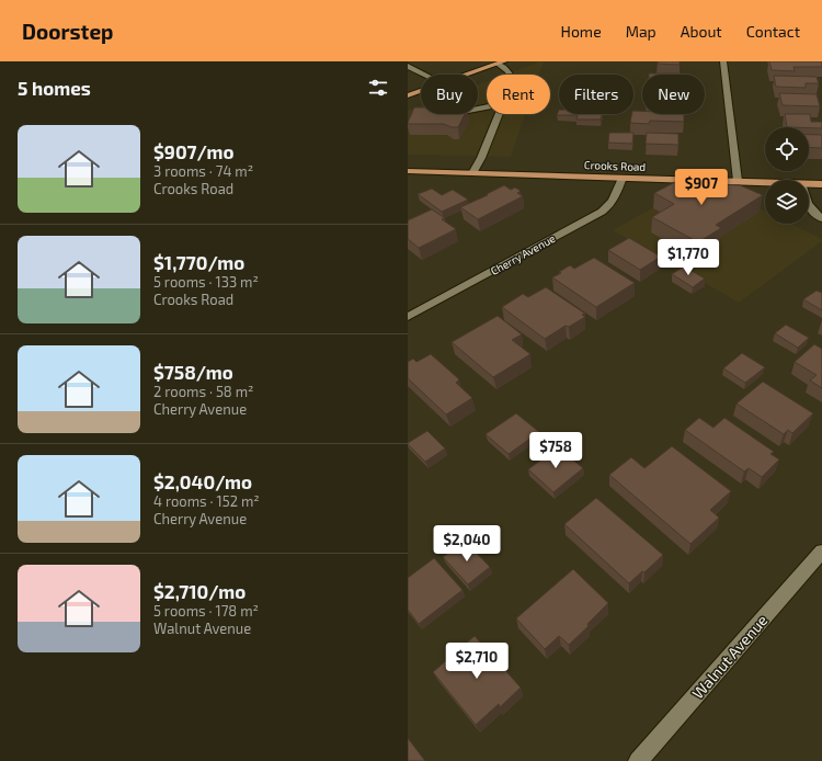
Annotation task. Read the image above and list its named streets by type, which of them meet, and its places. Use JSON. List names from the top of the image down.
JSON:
{
  "streets": {
    "main road": ["Crooks Road"],
    "street": ["Cherry Avenue", "Walnut Avenue"]
  },
  "crossings": [
    ["Crooks Road", "Cherry Avenue"]
  ],
  "page": {
    "header": "Doorstep",
    "nav": [
      "Home",
      "Map",
      "About",
      "Contact"
    ],
    "heading": "5 homes",
    "chip": [
      "Buy",
      "Rent",
      "Filters",
      "New"
    ],
    "list": [
      {
        "name": "$907/mo",
        "note": "3 rooms · 74 m² · Crooks Road"
      },
      {
        "name": "$1,770/mo",
        "note": "5 rooms · 133 m² · Crooks Road"
      },
      {
        "name": "$758/mo",
        "note": "2 rooms · 58 m² · Cherry Avenue"
      },
      {
        "name": "$2,040/mo",
        "note": "4 rooms · 152 m² · Cherry Avenue"
      },
      {
        "name": "$2,710/mo",
        "note": "5 rooms · 178 m² · Walnut Avenue"
      }
    ],
    "price": [
      "$907",
      "$1,770",
      "$758",
      "$2,040",
      "$2,710"
    ]
  }
}
